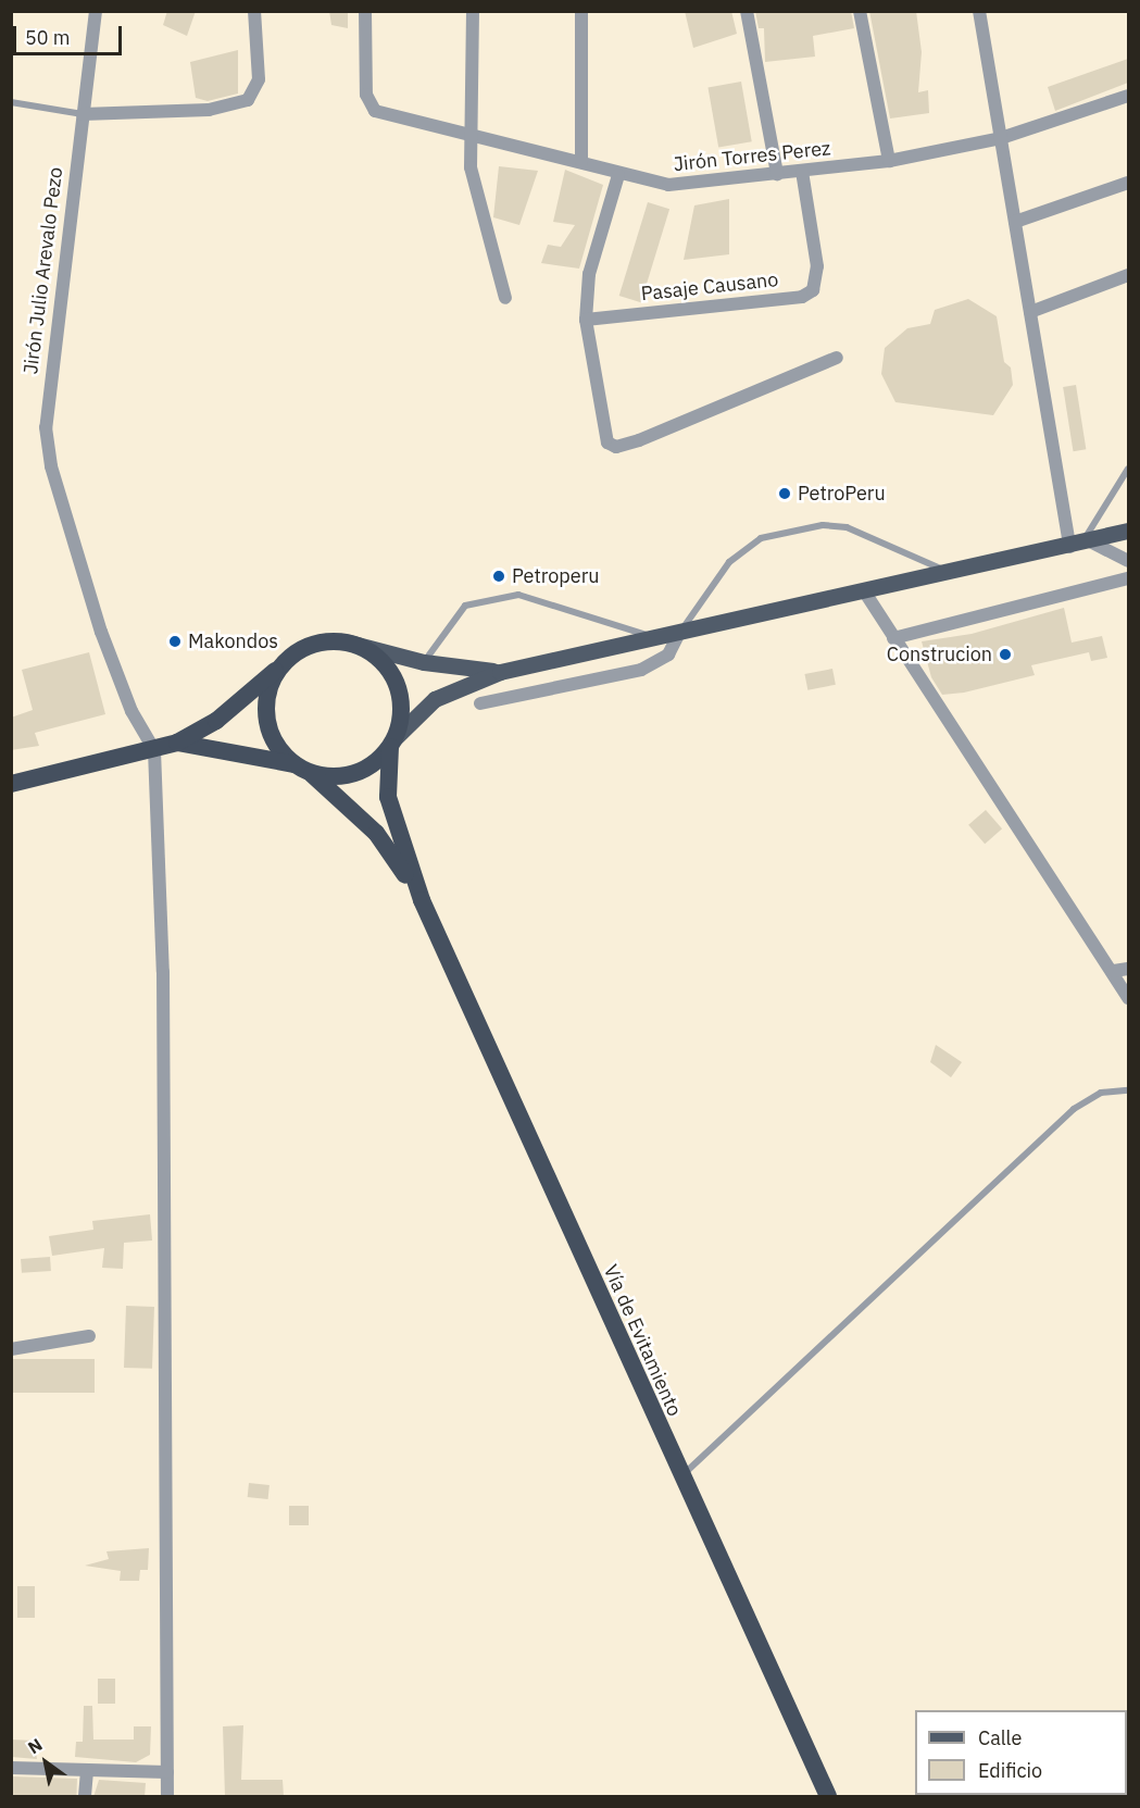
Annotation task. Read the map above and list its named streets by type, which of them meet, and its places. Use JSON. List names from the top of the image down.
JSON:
{
  "streets": {
    "highway": ["Vía de Evitamiento"],
    "street": ["Jirón Torres Perez", "Jirón Julio Arevalo Pezo", "Pasaje Causano"]
  },
  "crossings": [
    ["Jirón Torres Perez", "Pasaje Causano"]
  ],
  "places": [
    "PetroPeru",
    "Petroperu",
    "Makondos",
    "Construcion"
  ],
  "legend": ["Calle", "Edificio"],
  "scale_bar": "50 m",
  "north": "top left"
}
